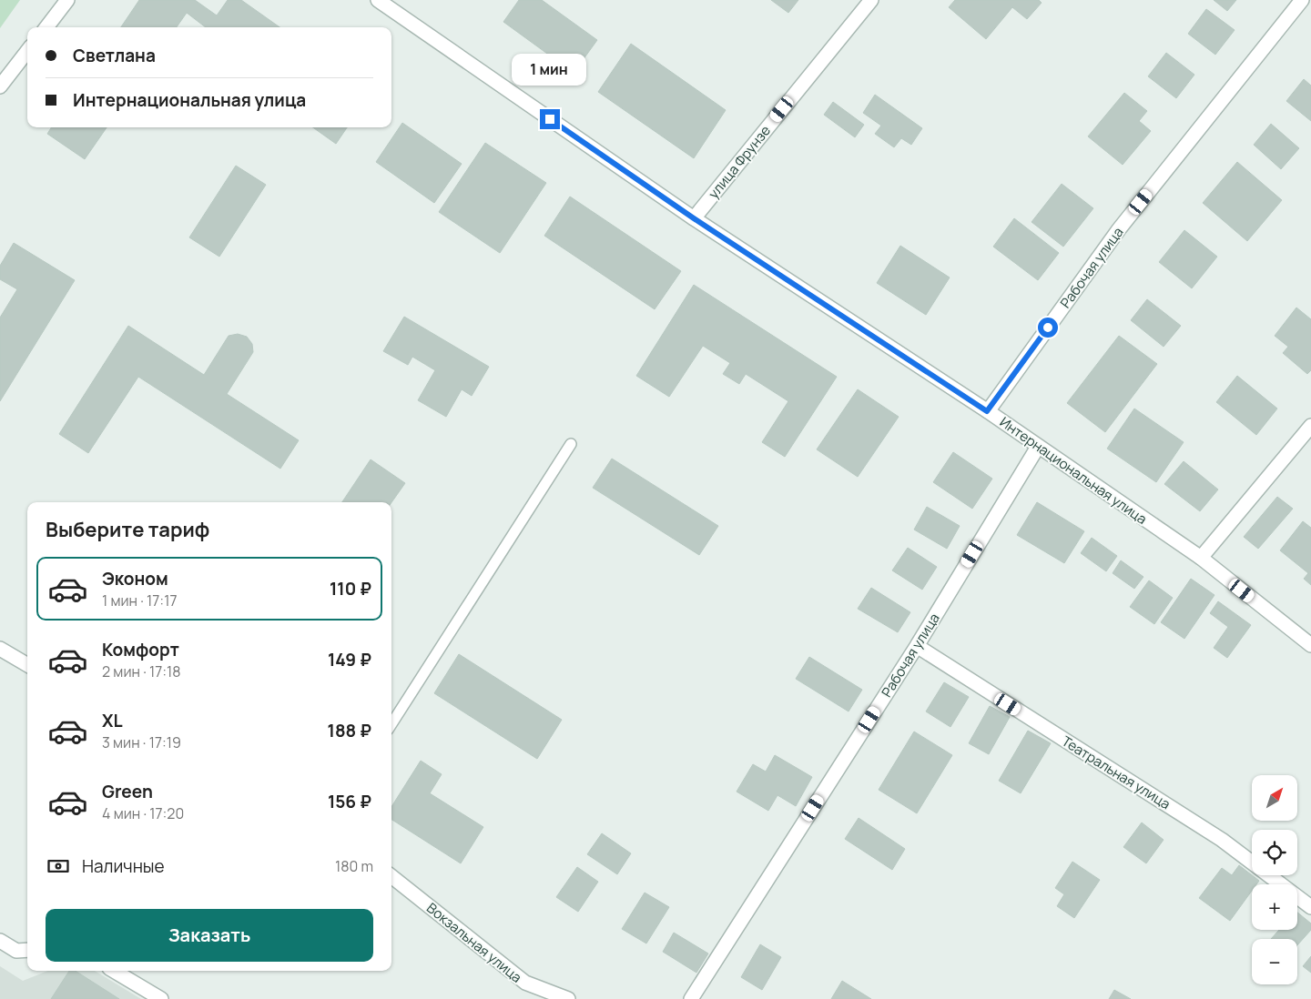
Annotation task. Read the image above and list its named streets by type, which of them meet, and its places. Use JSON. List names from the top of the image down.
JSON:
{
  "streets": {
    "street": [
      "улица Фрунзе",
      "Рабочая улица",
      "Интернациональная улица",
      "Театральная улица",
      "Вокзальная улица"
    ]
  },
  "crossings": [
    ["улица Фрунзе", "Интернациональная улица"],
    ["Рабочая улица", "Интернациональная улица"],
    ["Рабочая улица", "Театральная улица"]
  ],
  "north": "top right",
  "page": {
    "banner": ["Светлана", "Интернациональная улица"],
    "bubble": "1 мин",
    "heading": "Выберите тариф",
    "list": [
      {
        "name": "Эконом",
        "note": "1 мин · 17:17",
        "value": "110 ₽"
      },
      {
        "name": "Комфорт",
        "note": "2 мин · 17:18",
        "value": "149 ₽"
      },
      {
        "name": "XL",
        "note": "3 мин · 17:19",
        "value": "188 ₽"
      },
      {
        "name": "Green",
        "note": "4 мин · 17:20",
        "value": "156 ₽"
      }
    ],
    "map_buttons": ["+", "−"],
    "pay": ["Наличные", "180 m"],
    "buttons": "Заказать"
  }
}
